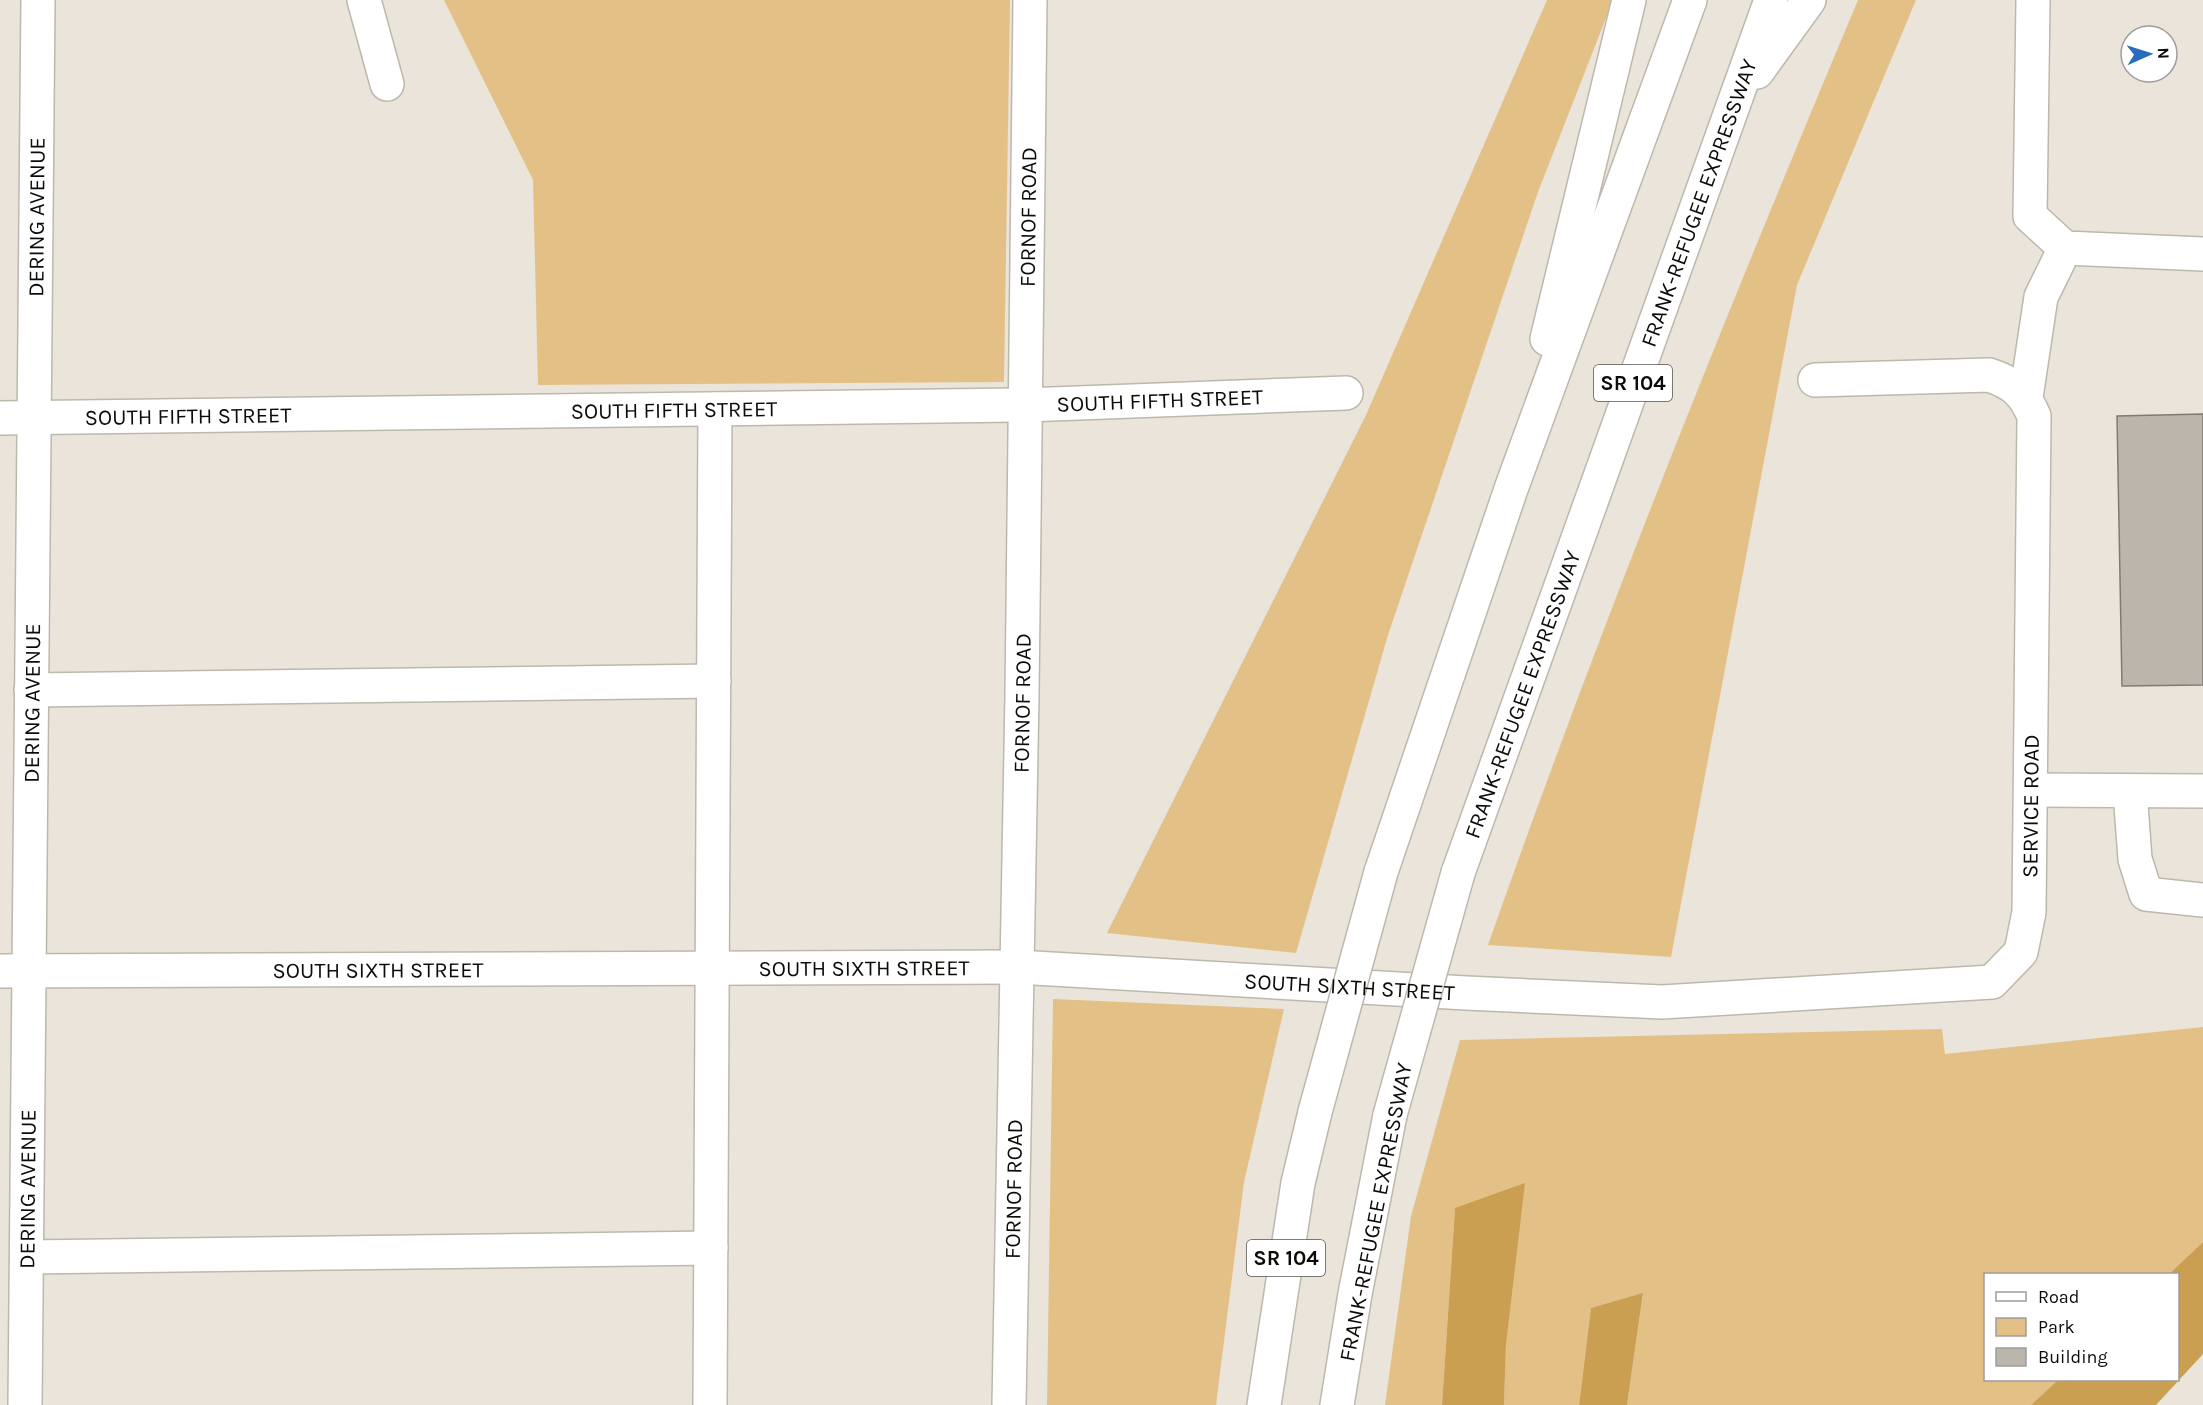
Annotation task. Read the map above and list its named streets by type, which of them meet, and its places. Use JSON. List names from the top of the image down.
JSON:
{
  "streets": {
    "main road": [
      "FRANK-REFUGEE EXPRESSWAY",
      "DERING AVENUE",
      "FORNOF ROAD",
      "SR 104",
      "SOUTH FIFTH STREET",
      "SERVICE ROAD",
      "SOUTH SIXTH STREET"
    ]
  },
  "crossings": [
    ["DERING AVENUE", "SOUTH FIFTH STREET"],
    ["DERING AVENUE", "SOUTH SIXTH STREET"],
    ["FORNOF ROAD", "SOUTH FIFTH STREET"],
    ["FORNOF ROAD", "SOUTH SIXTH STREET"],
    ["SERVICE ROAD", "SOUTH SIXTH STREET"]
  ],
  "legend": ["Road", "Park", "Building"],
  "north": "right"
}
